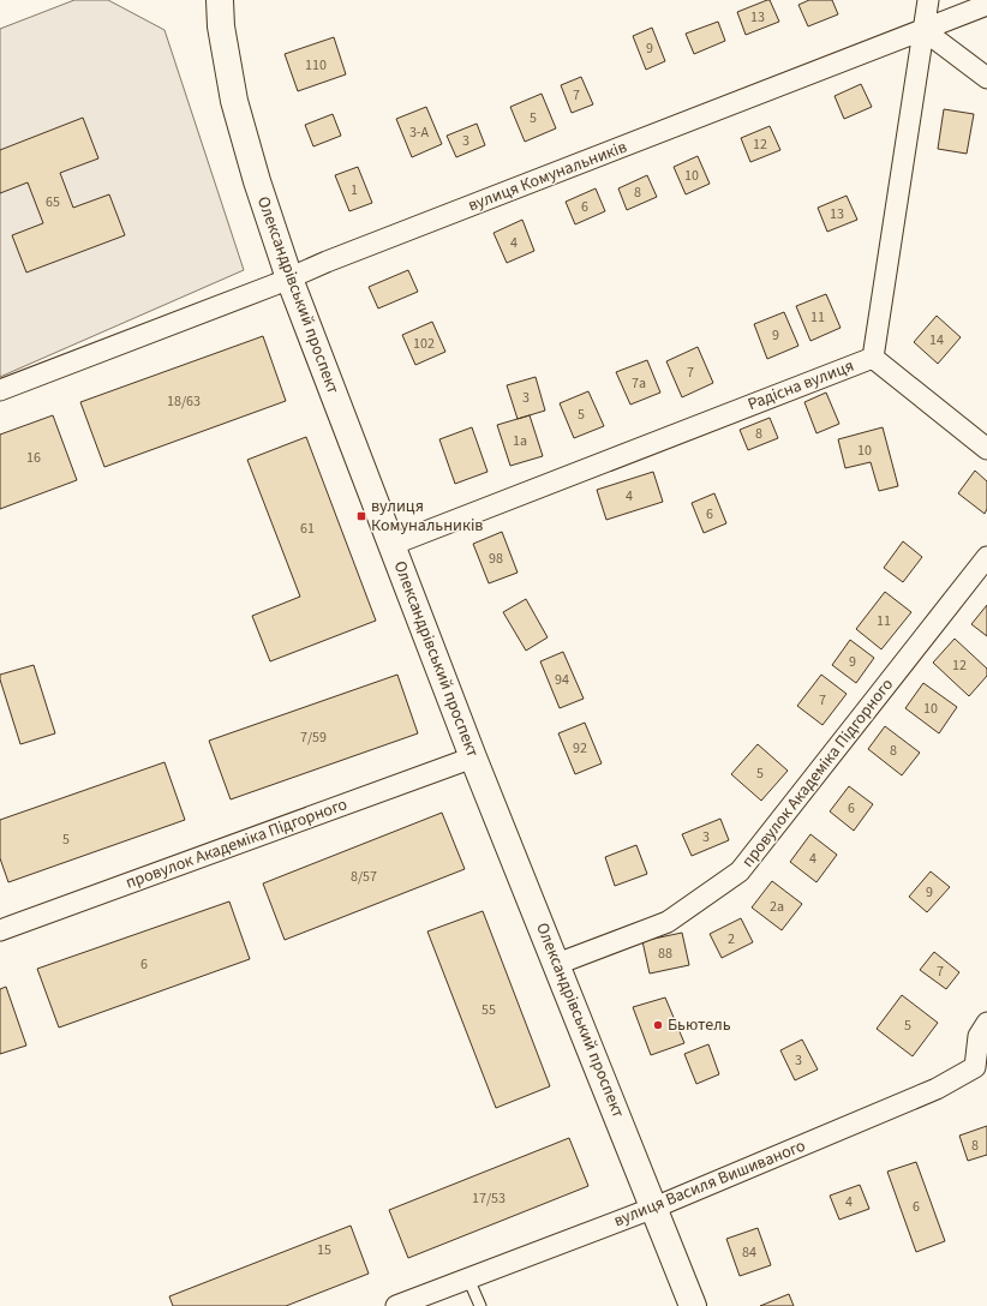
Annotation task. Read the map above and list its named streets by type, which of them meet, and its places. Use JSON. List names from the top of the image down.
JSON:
{
  "streets": {
    "main road": ["Олександрівський проспект"],
    "street": [
      "вулиця Комунальників",
      "Радісна вулиця",
      "провулок Академіка Підгорного",
      "вулиця Василя Вишиваного"
    ]
  },
  "crossings": [
    ["вулиця Комунальників", "Олександрівський проспект"],
    ["вулиця Комунальників", "Радісна вулиця"],
    ["Олександрівський проспект", "Радісна вулиця"],
    ["Олександрівський проспект", "провулок Академіка Підгорного"],
    ["Олександрівський проспект", "вулиця Василя Вишиваного"]
  ],
  "places": {
    "transit": ["вулиця Комунальників"],
    "other": ["Бьютель"]
  },
  "house_numbers": [
    "13",
    "9",
    "110",
    "7",
    "5",
    "3-А",
    "3",
    "12",
    "10",
    "1",
    "8",
    "65",
    "6",
    "13",
    "4",
    "11",
    "9",
    "14",
    "102",
    "7",
    "7а",
    "3",
    "18/63",
    "5",
    "8",
    "1а",
    "10",
    "16",
    "4",
    "6",
    "61",
    "98",
    "11",
    "9",
    "12",
    "94",
    "7",
    "10",
    "7/59",
    "92",
    "8",
    "5",
    "6",
    "3",
    "5",
    "4",
    "8/57",
    "9",
    "2а",
    "2",
    "88",
    "6",
    "7",
    "55",
    "5",
    "3",
    "8",
    "17/53",
    "4",
    "6",
    "15",
    "84"
  ]
}
